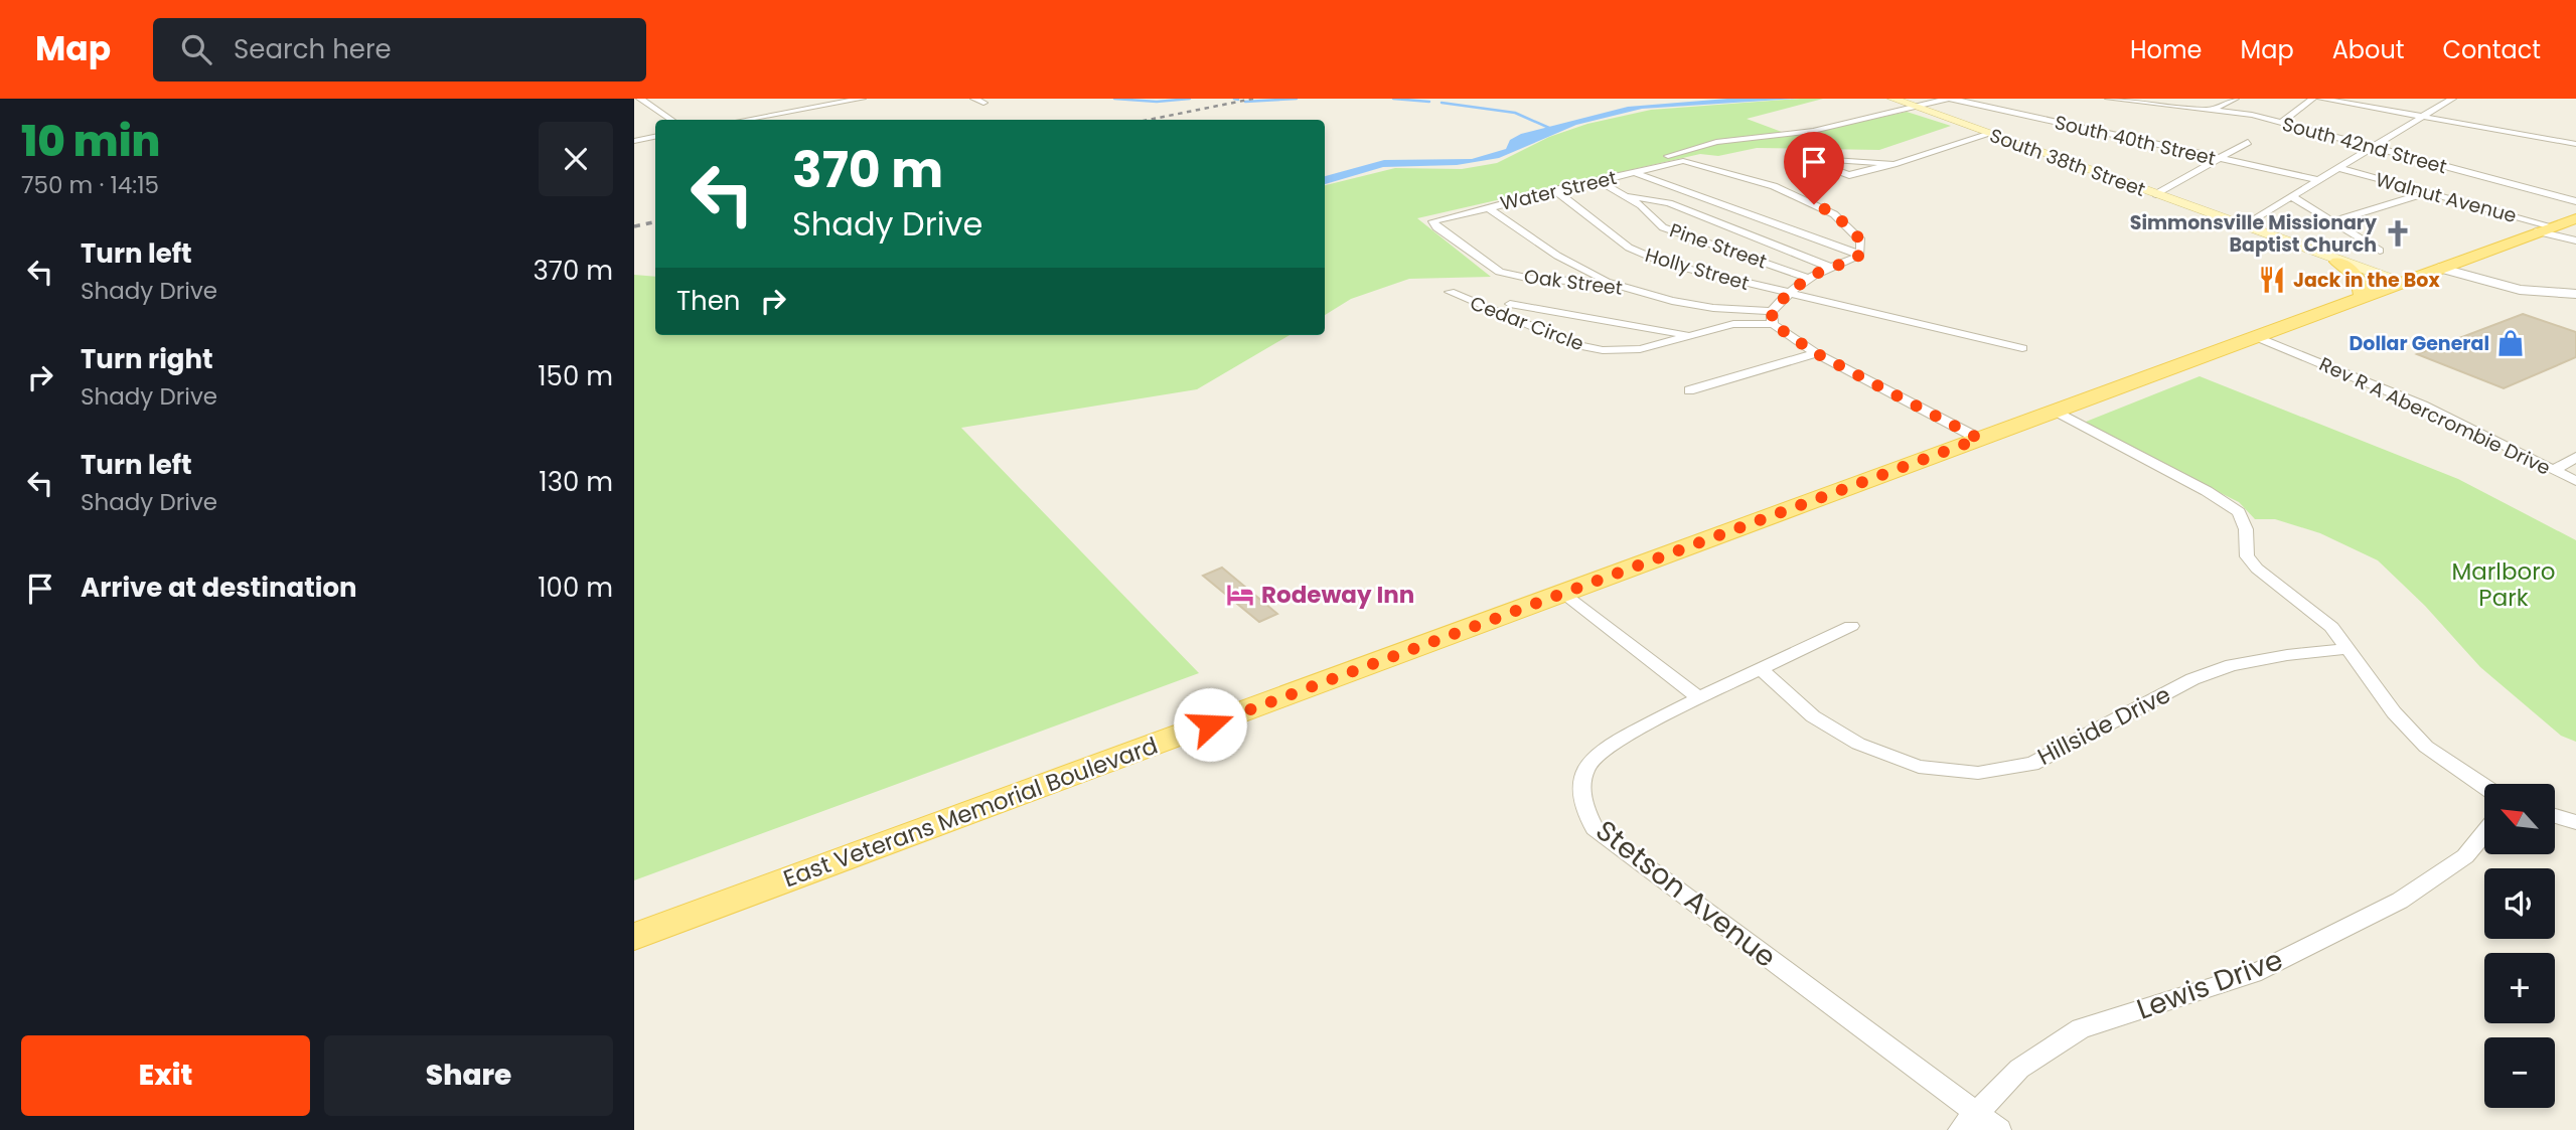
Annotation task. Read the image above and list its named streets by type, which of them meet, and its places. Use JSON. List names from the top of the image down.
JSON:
{
  "streets": {
    "main road": ["South 38th Street", "East Veterans Memorial Boulevard"],
    "street": [
      "South 40th Street",
      "South 42nd Street",
      "Water Street",
      "Walnut Avenue",
      "Pine Street",
      "Holly Street",
      "Oak Street",
      "Cedar Circle",
      "Rev R A Abercrombie Drive",
      "Hillside Drive",
      "Stetson Avenue",
      "Lewis Drive"
    ]
  },
  "crossings": [
    ["South 38th Street", "East Veterans Memorial Boulevard"],
    ["Water Street", "Pine Street"],
    ["Water Street", "Holly Street"],
    ["Water Street", "Oak Street"],
    ["Walnut Avenue", "East Veterans Memorial Boulevard"],
    ["Rev R A Abercrombie Drive", "East Veterans Memorial Boulevard"],
    ["Hillside Drive", "Stetson Avenue"],
    ["Stetson Avenue", "Lewis Drive"]
  ],
  "parks": ["Marlboro Park"],
  "places": {
    "church": ["Simmonsville Missionary Baptist Church"],
    "restaurant": ["Jack in the Box"],
    "shop": ["Dollar General"],
    "hotel": ["Rodeway Inn"]
  },
  "north": "top left",
  "page": {
    "header": "Map",
    "search": "Search here",
    "nav": [
      "Home",
      "Map",
      "About",
      "Contact"
    ],
    "heading": ["10 min", "750 m · 14:15"],
    "turn": ["370 m", "Shady Drive"],
    "list": [
      {
        "name": "Turn left",
        "note": "Shady Drive",
        "value": "370 m"
      },
      {
        "name": "Turn right",
        "note": "Shady Drive",
        "value": "150 m"
      },
      {
        "name": "Turn left",
        "note": "Shady Drive",
        "value": "130 m"
      },
      {
        "name": "Arrive at destination",
        "value": "100 m"
      }
    ],
    "then": "Then",
    "map_buttons": ["+", "−"],
    "buttons": ["Exit", "Share"]
  }
}
